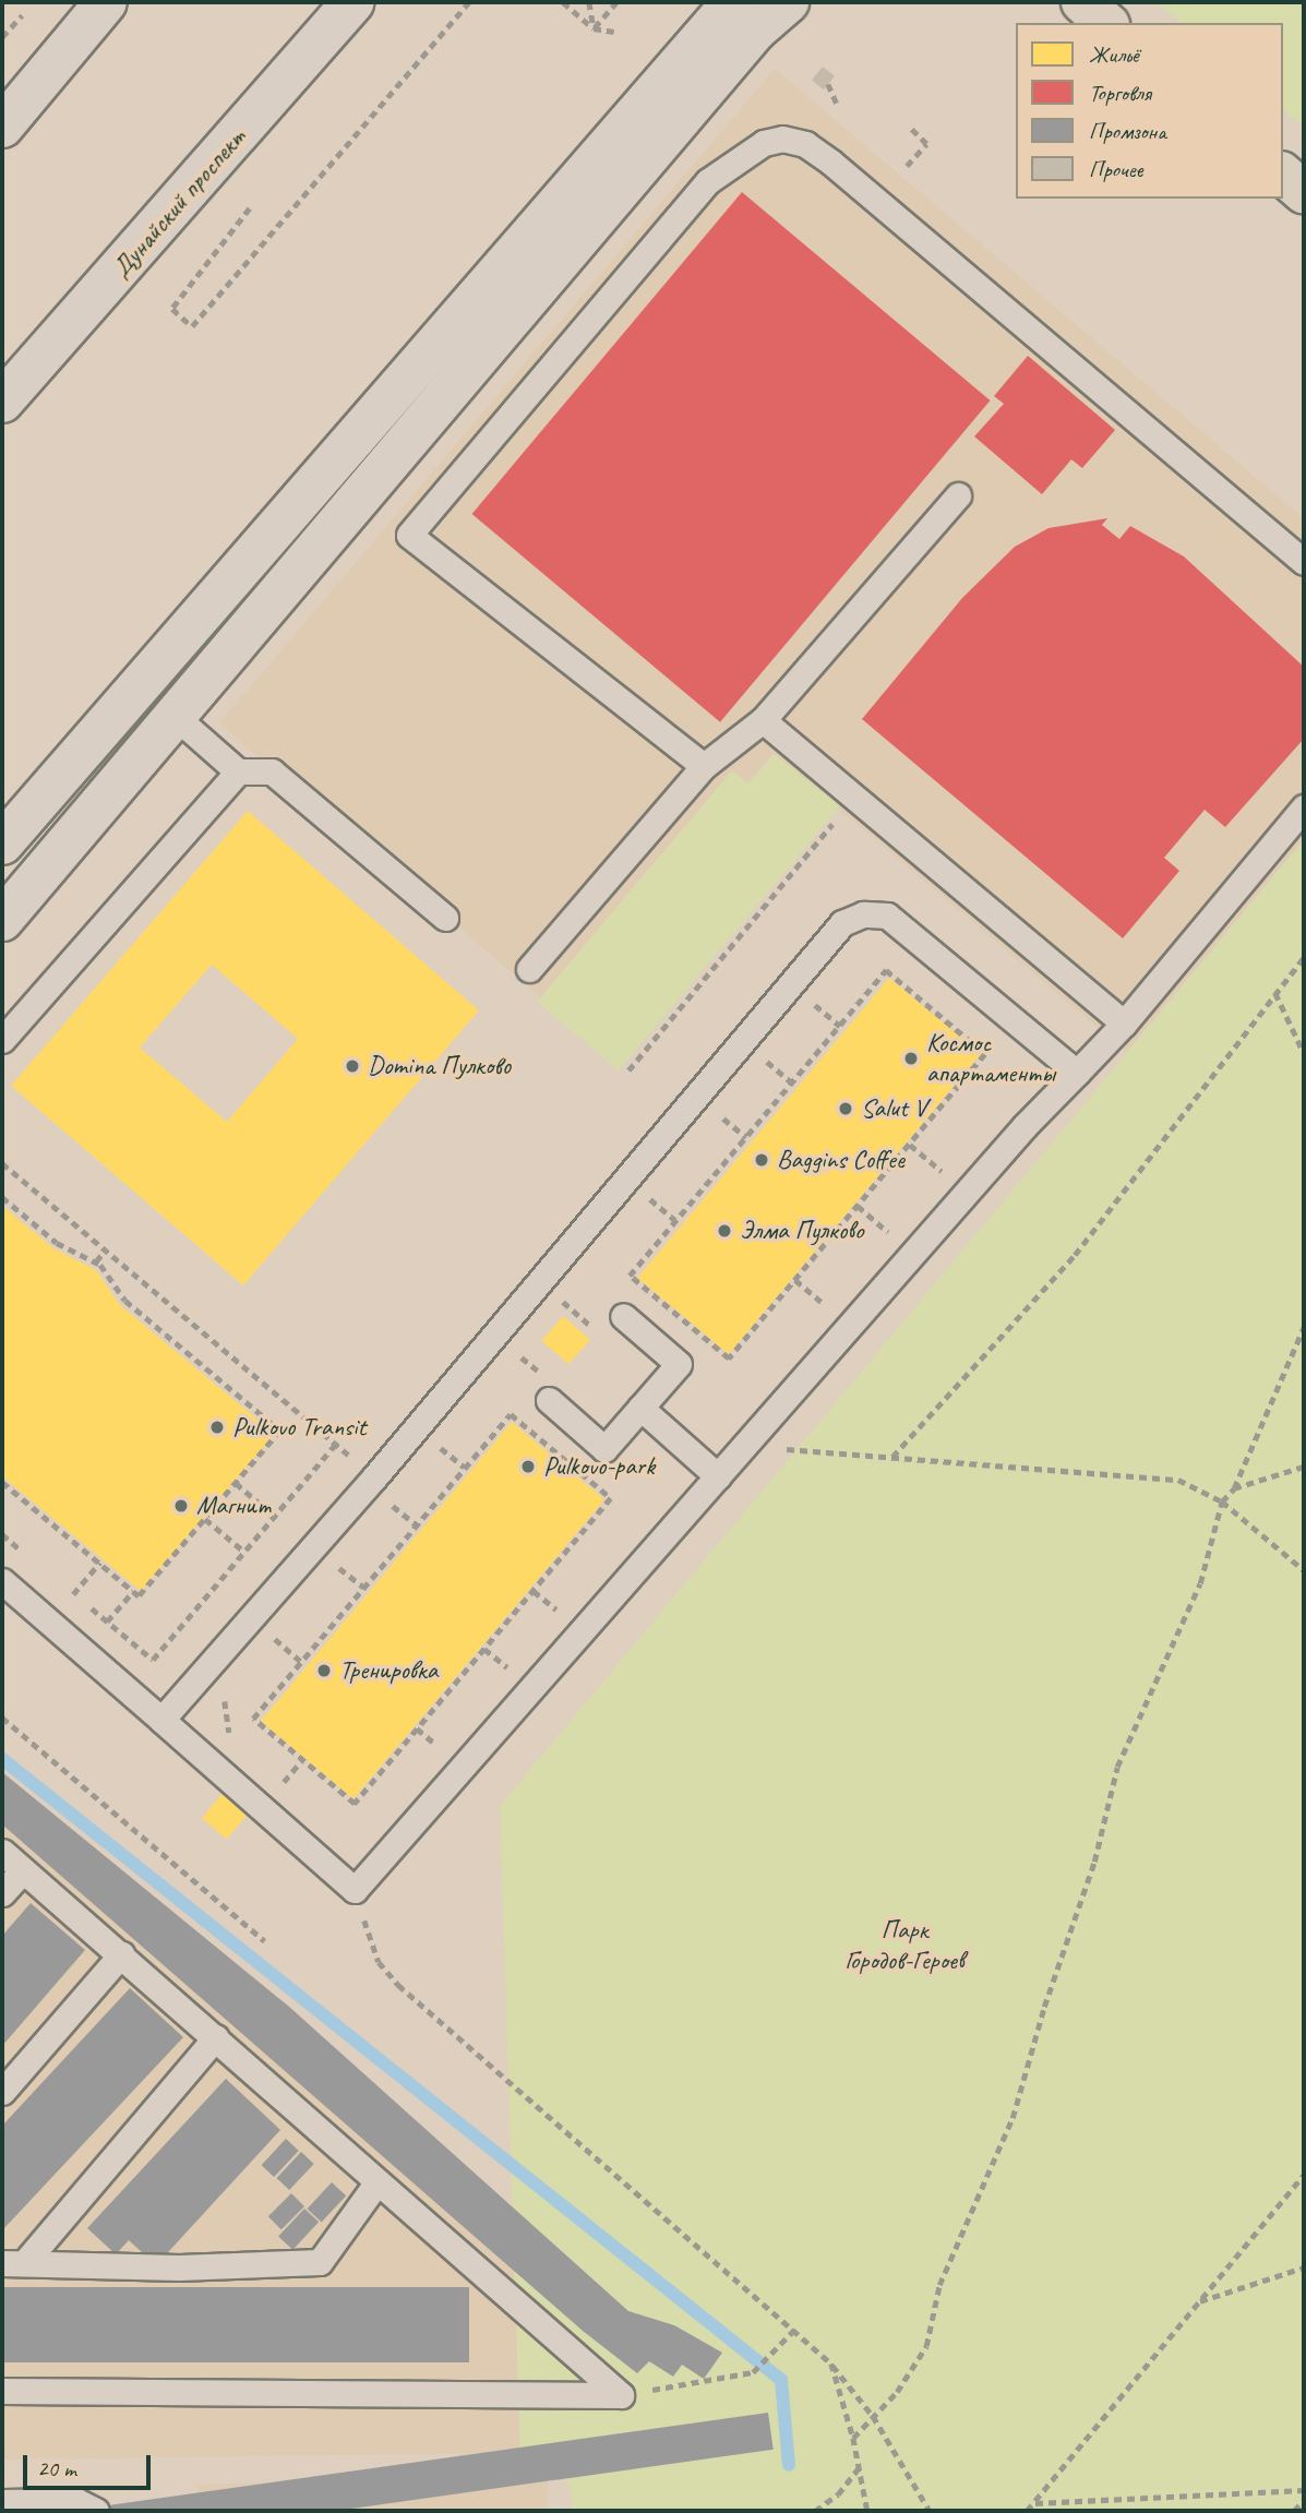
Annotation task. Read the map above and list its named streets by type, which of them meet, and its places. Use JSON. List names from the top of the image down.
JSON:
{
  "streets": {
    "main road": ["Дунайский проспект"]
  },
  "parks": ["Парк Городов-Героев"],
  "places": [
    "Космос апартаменты",
    "Domina Пулково",
    "Salut V",
    "Baggins Coffee",
    "Элма Пулково",
    "Pulkovo Transit",
    "Pulkovo-park",
    "Магнит",
    "Тренировка"
  ],
  "legend": [
    "Жильё",
    "Торговля",
    "Промзона",
    "Прочее"
  ],
  "scale_bar": "20 m"
}
